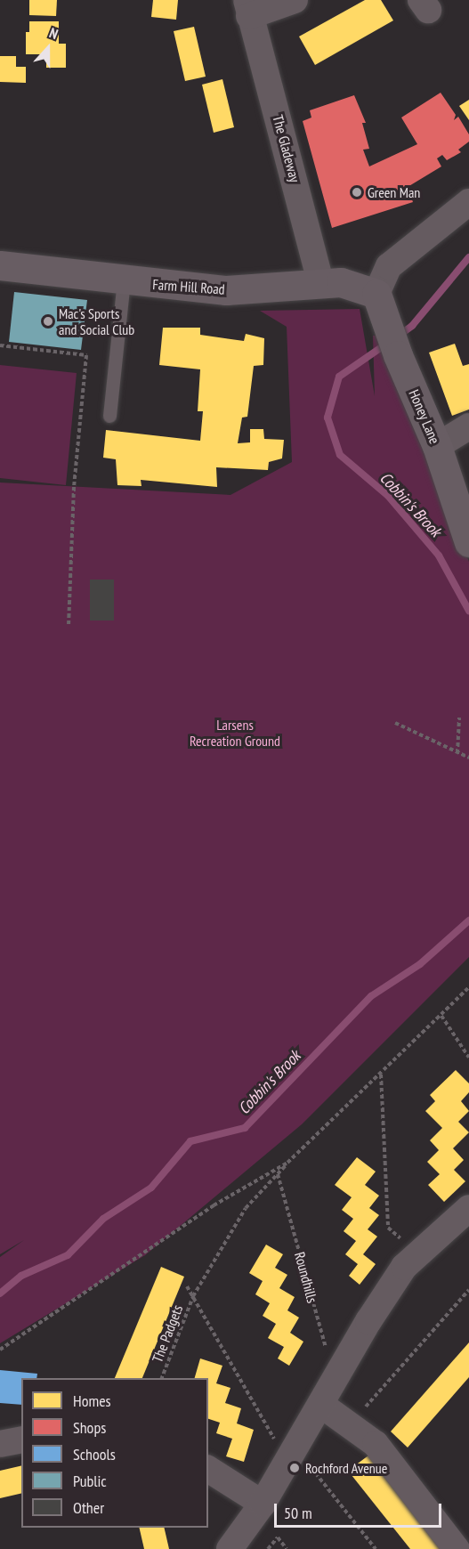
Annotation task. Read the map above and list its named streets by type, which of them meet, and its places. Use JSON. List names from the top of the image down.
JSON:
{
  "streets": {
    "street": ["The Gladeway", "Farm Hill Road", "Honey Lane"],
    "path": ["Roundhills", "The Padgets"]
  },
  "crossings": [
    ["The Gladeway", "Farm Hill Road"],
    ["Farm Hill Road", "Honey Lane"],
    ["Roundhills", "The Padgets"]
  ],
  "water": ["Cobbin's Brook"],
  "parks": ["Larsens Recreation Ground"],
  "places": ["Green Man", "Mac's Sports and Social Club", "Rochford Avenue"],
  "legend": [
    "Homes",
    "Shops",
    "Schools",
    "Public",
    "Other"
  ],
  "scale_bar": "50 m",
  "north": "top"
}
